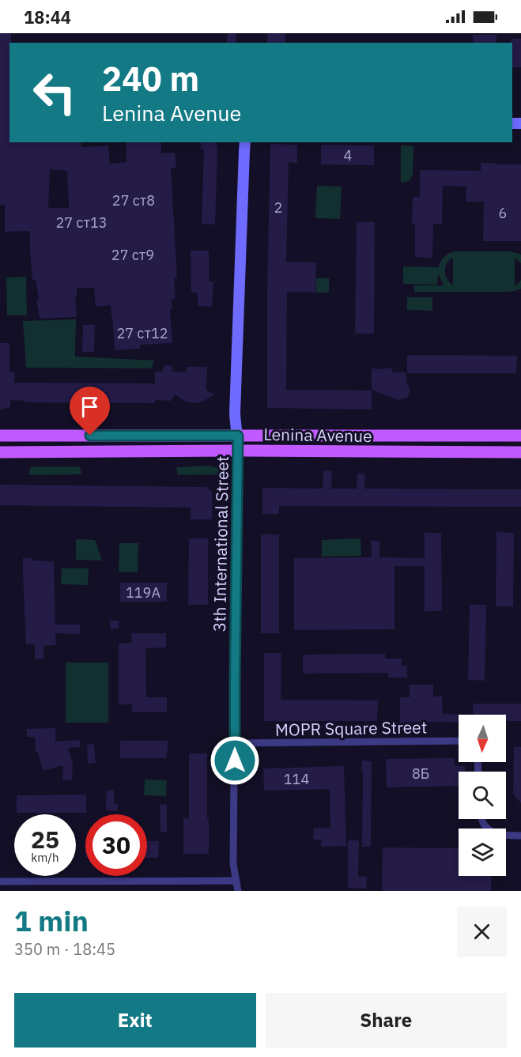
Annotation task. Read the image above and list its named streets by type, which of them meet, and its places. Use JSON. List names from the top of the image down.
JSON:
{
  "streets": {
    "main road": ["Lenina Avenue"],
    "street": ["3th International Street", "MOPR Square Street"]
  },
  "crossings": [
    ["Lenina Avenue", "3th International Street"],
    ["3th International Street", "MOPR Square Street"]
  ],
  "house_numbers": [
    "4",
    "27 ст8",
    "2",
    "6",
    "27 ст13",
    "27 ст9",
    "27 ст12",
    "119А",
    "8Б",
    "114"
  ],
  "north": "bottom",
  "page": {
    "status": "18:44",
    "turn": ["240 m", "Lenina Avenue"],
    "speed": "25 km/h",
    "limit": "30",
    "heading": ["1 min", "350 m · 18:45"],
    "buttons": ["Exit", "Share"]
  }
}
